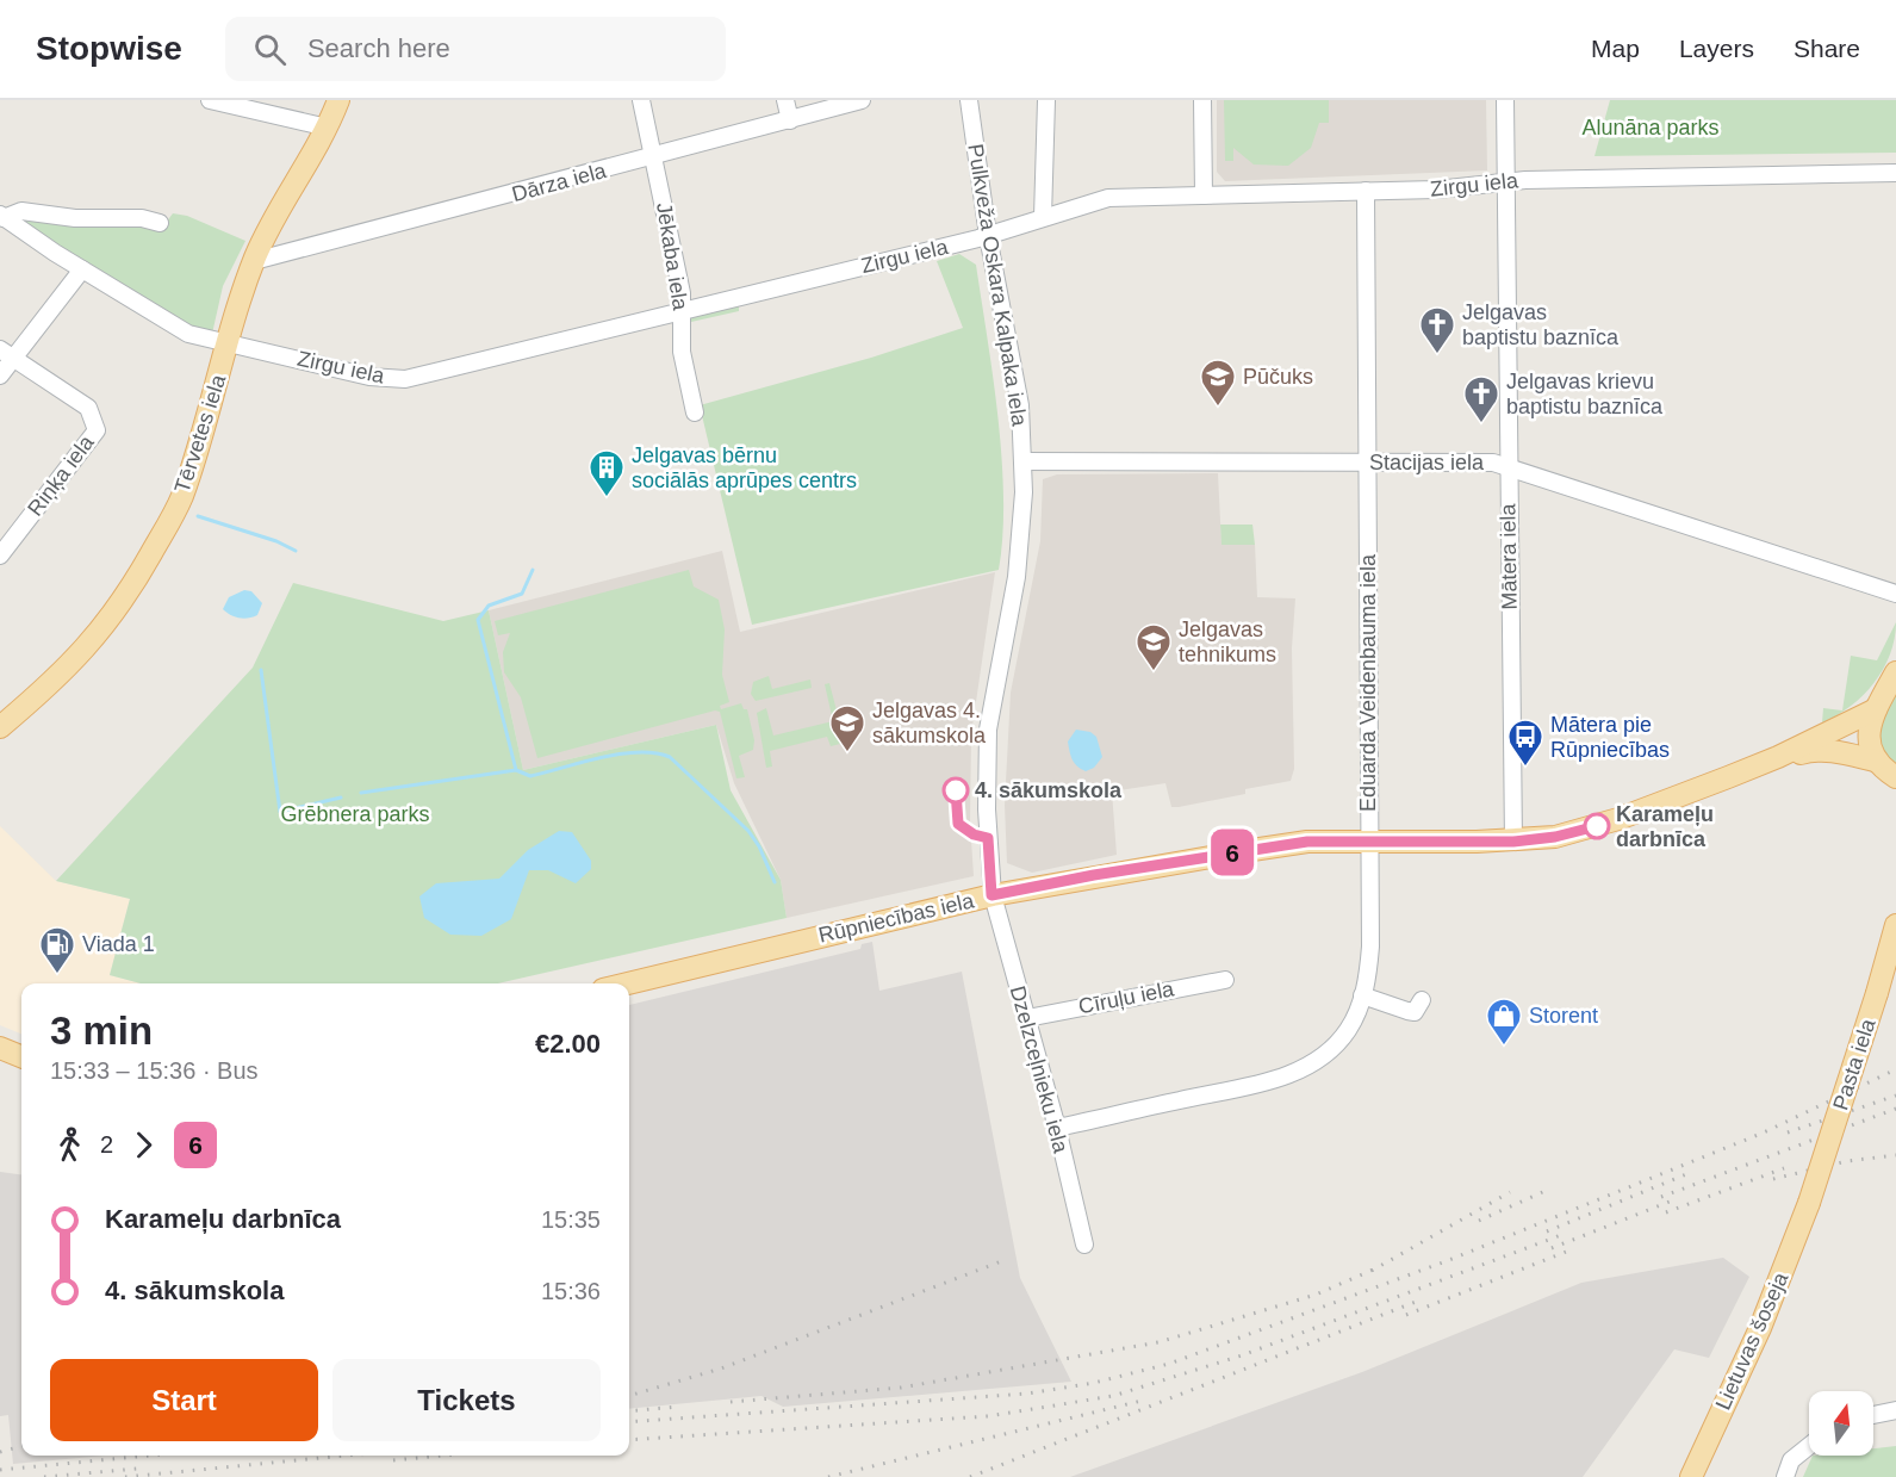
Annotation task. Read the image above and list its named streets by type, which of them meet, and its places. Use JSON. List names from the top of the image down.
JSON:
{
  "streets": {
    "main road": [
      "Tērvetes iela",
      "Rūpniecības iela",
      "Pasta iela",
      "Lietuvas šoseja"
    ],
    "street": [
      "Dārza iela",
      "Zirgu iela",
      "Jēkaba iela",
      "Pulkveža Oskara Kalpaka iela",
      "Stacijas iela",
      "Riņķa iela",
      "Mātera iela",
      "Eduarda Veidenbauma iela",
      "Cīruļu iela",
      "Dzelzceļnieku iela"
    ]
  },
  "crossings": [
    ["Dārza iela", "Jēkaba iela"],
    ["Dārza iela", "Tērvetes iela"],
    ["Zirgu iela", "Jēkaba iela"],
    ["Zirgu iela", "Pulkveža Oskara Kalpaka iela"],
    ["Zirgu iela", "Tērvetes iela"],
    ["Zirgu iela", "Mātera iela"],
    ["Zirgu iela", "Eduarda Veidenbauma iela"],
    ["Pulkveža Oskara Kalpaka iela", "Stacijas iela"],
    ["Pulkveža Oskara Kalpaka iela", "Rūpniecības iela"],
    ["Pulkveža Oskara Kalpaka iela", "Dzelzceļnieku iela"],
    ["Stacijas iela", "Mātera iela"],
    ["Stacijas iela", "Eduarda Veidenbauma iela"],
    ["Mātera iela", "Rūpniecības iela"],
    ["Eduarda Veidenbauma iela", "Rūpniecības iela"],
    ["Eduarda Veidenbauma iela", "Dzelzceļnieku iela"],
    ["Rūpniecības iela", "Dzelzceļnieku iela"],
    ["Cīruļu iela", "Dzelzceļnieku iela"],
    ["Pasta iela", "Lietuvas šoseja"]
  ],
  "parks": ["Alunāna parks", "Grēbnera parks"],
  "places": {
    "church": ["Jelgavas baptistu baznīca", "Jelgavas krievu baptistu baznīca"],
    "school or university": ["Pūčuks", "Jelgavas tehnikums", "Jelgavas 4. sākumskola"],
    "building": ["Jelgavas bērnu sociālās aprūpes centrs"],
    "bus stop": ["Mātera pie Rūpniecības"],
    "other": ["4. sākumskola", "Karameļu darbnīca"],
    "fuel station": ["Viada 1"],
    "shop": ["Storent"]
  },
  "lines": ["bus line 6"],
  "north": "top",
  "page": {
    "header": "Stopwise",
    "search": "Search here",
    "nav": ["Map", "Layers", "Share"],
    "on_map": "6",
    "heading": ["3 min", "15:33 – 15:36 · Bus", "€2.00"],
    "legs": ["2", "6"],
    "list": [
      {
        "name": "Karameļu darbnīca",
        "value": "15:35"
      },
      {
        "name": "4. sākumskola",
        "value": "15:36"
      }
    ],
    "buttons": ["Start", "Tickets"]
  }
}
